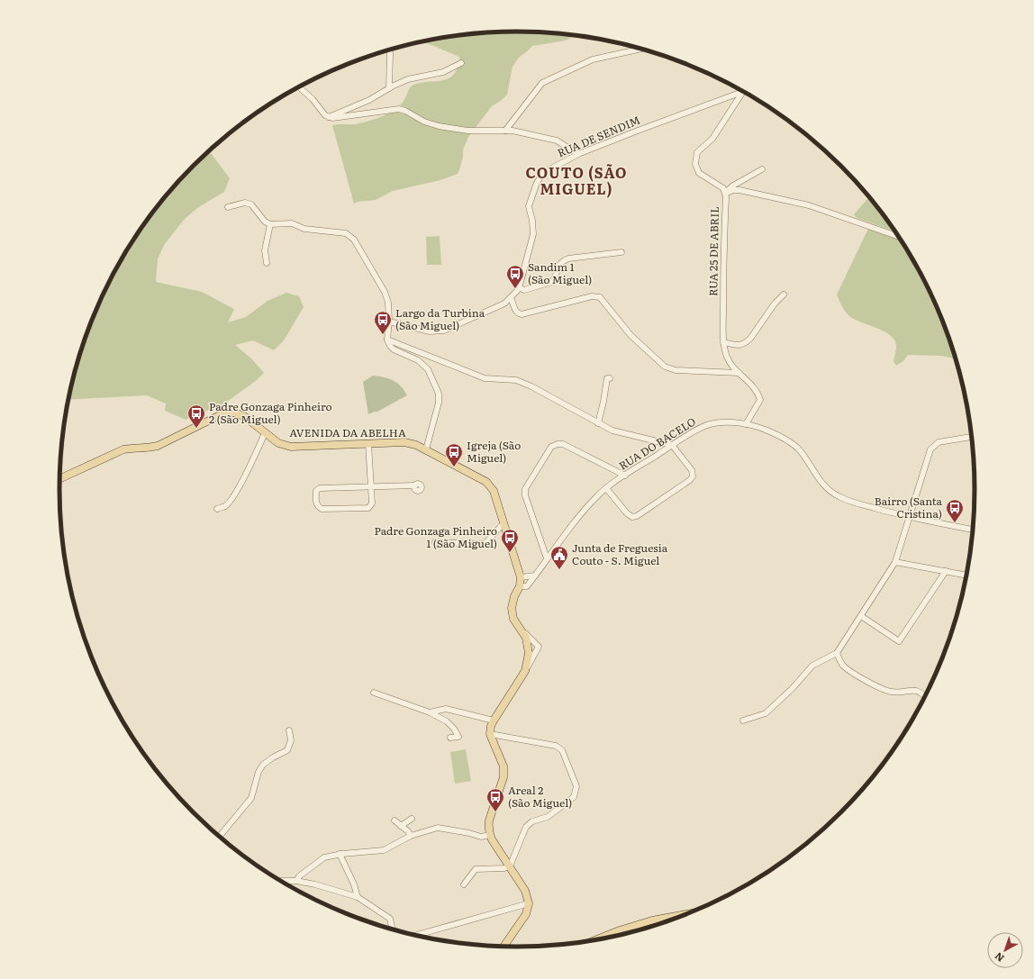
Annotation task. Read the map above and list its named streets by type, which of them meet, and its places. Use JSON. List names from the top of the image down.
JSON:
{
  "streets": {
    "main road": ["AVENIDA DA ABELHA"],
    "street": ["RUA DE SENDIM", "RUA 25 DE ABRIL", "RUA DO BACELO"]
  },
  "crossings": [
    ["RUA DE SENDIM", "RUA 25 DE ABRIL"],
    ["RUA 25 DE ABRIL", "RUA DO BACELO"],
    ["AVENIDA DA ABELHA", "RUA DO BACELO"]
  ],
  "districts": ["COUTO (SÃO MIGUEL)"],
  "places": {
    "bus stop": [
      "Sandim 1 (São Miguel)",
      "Largo da Turbina (São Miguel)",
      "Padre Gonzaga Pinheiro 2 (São Miguel)",
      "Igreja (São Miguel)",
      "Bairro (Santa Cristina)",
      "Padre Gonzaga Pinheiro 1 (São Miguel)",
      "Areal 2 (São Miguel)"
    ],
    "public building": ["Junta de Freguesia Couto - S. Miguel"]
  },
  "north": "bottom left"
}
